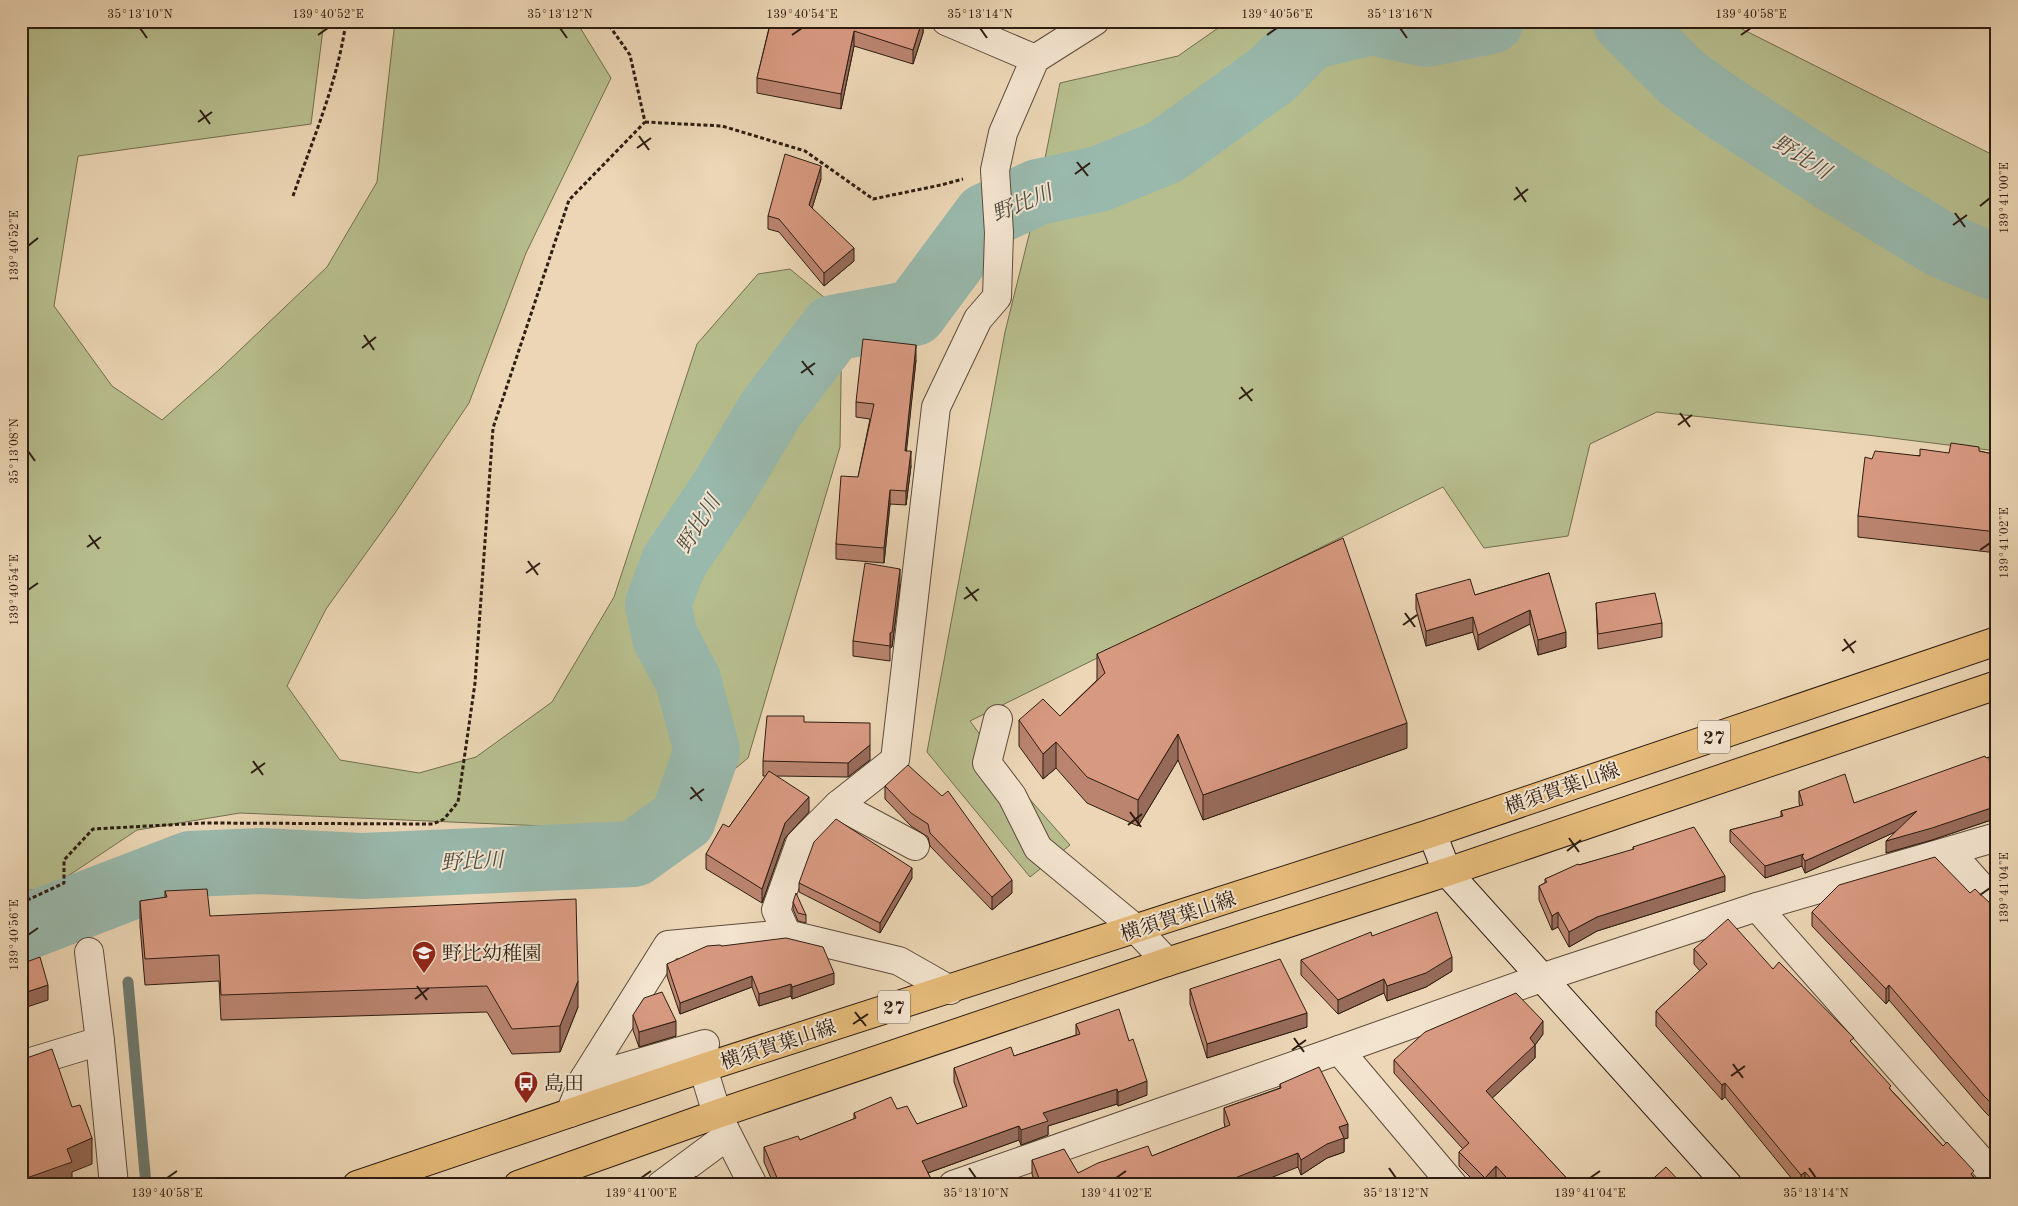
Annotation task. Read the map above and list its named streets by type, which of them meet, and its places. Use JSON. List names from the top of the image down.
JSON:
{
  "streets": {
    "main road": ["27", "横須賀葉山線"]
  },
  "water": ["野比川"],
  "places": {
    "school or university": ["野比幼稚園"],
    "bus stop": ["島田"]
  },
  "coordinates": [
    "35°13'10\"N",
    "139°40'52\"E",
    "35°13'12\"N",
    "139°40'54\"E",
    "35°13'14\"N",
    "139°40'56\"E",
    "35°13'16\"N",
    "139°40'58\"E",
    "139°41'00\"E",
    "35°13'08\"N",
    "139°41'02\"E",
    "139°41'04\"E"
  ]
}
